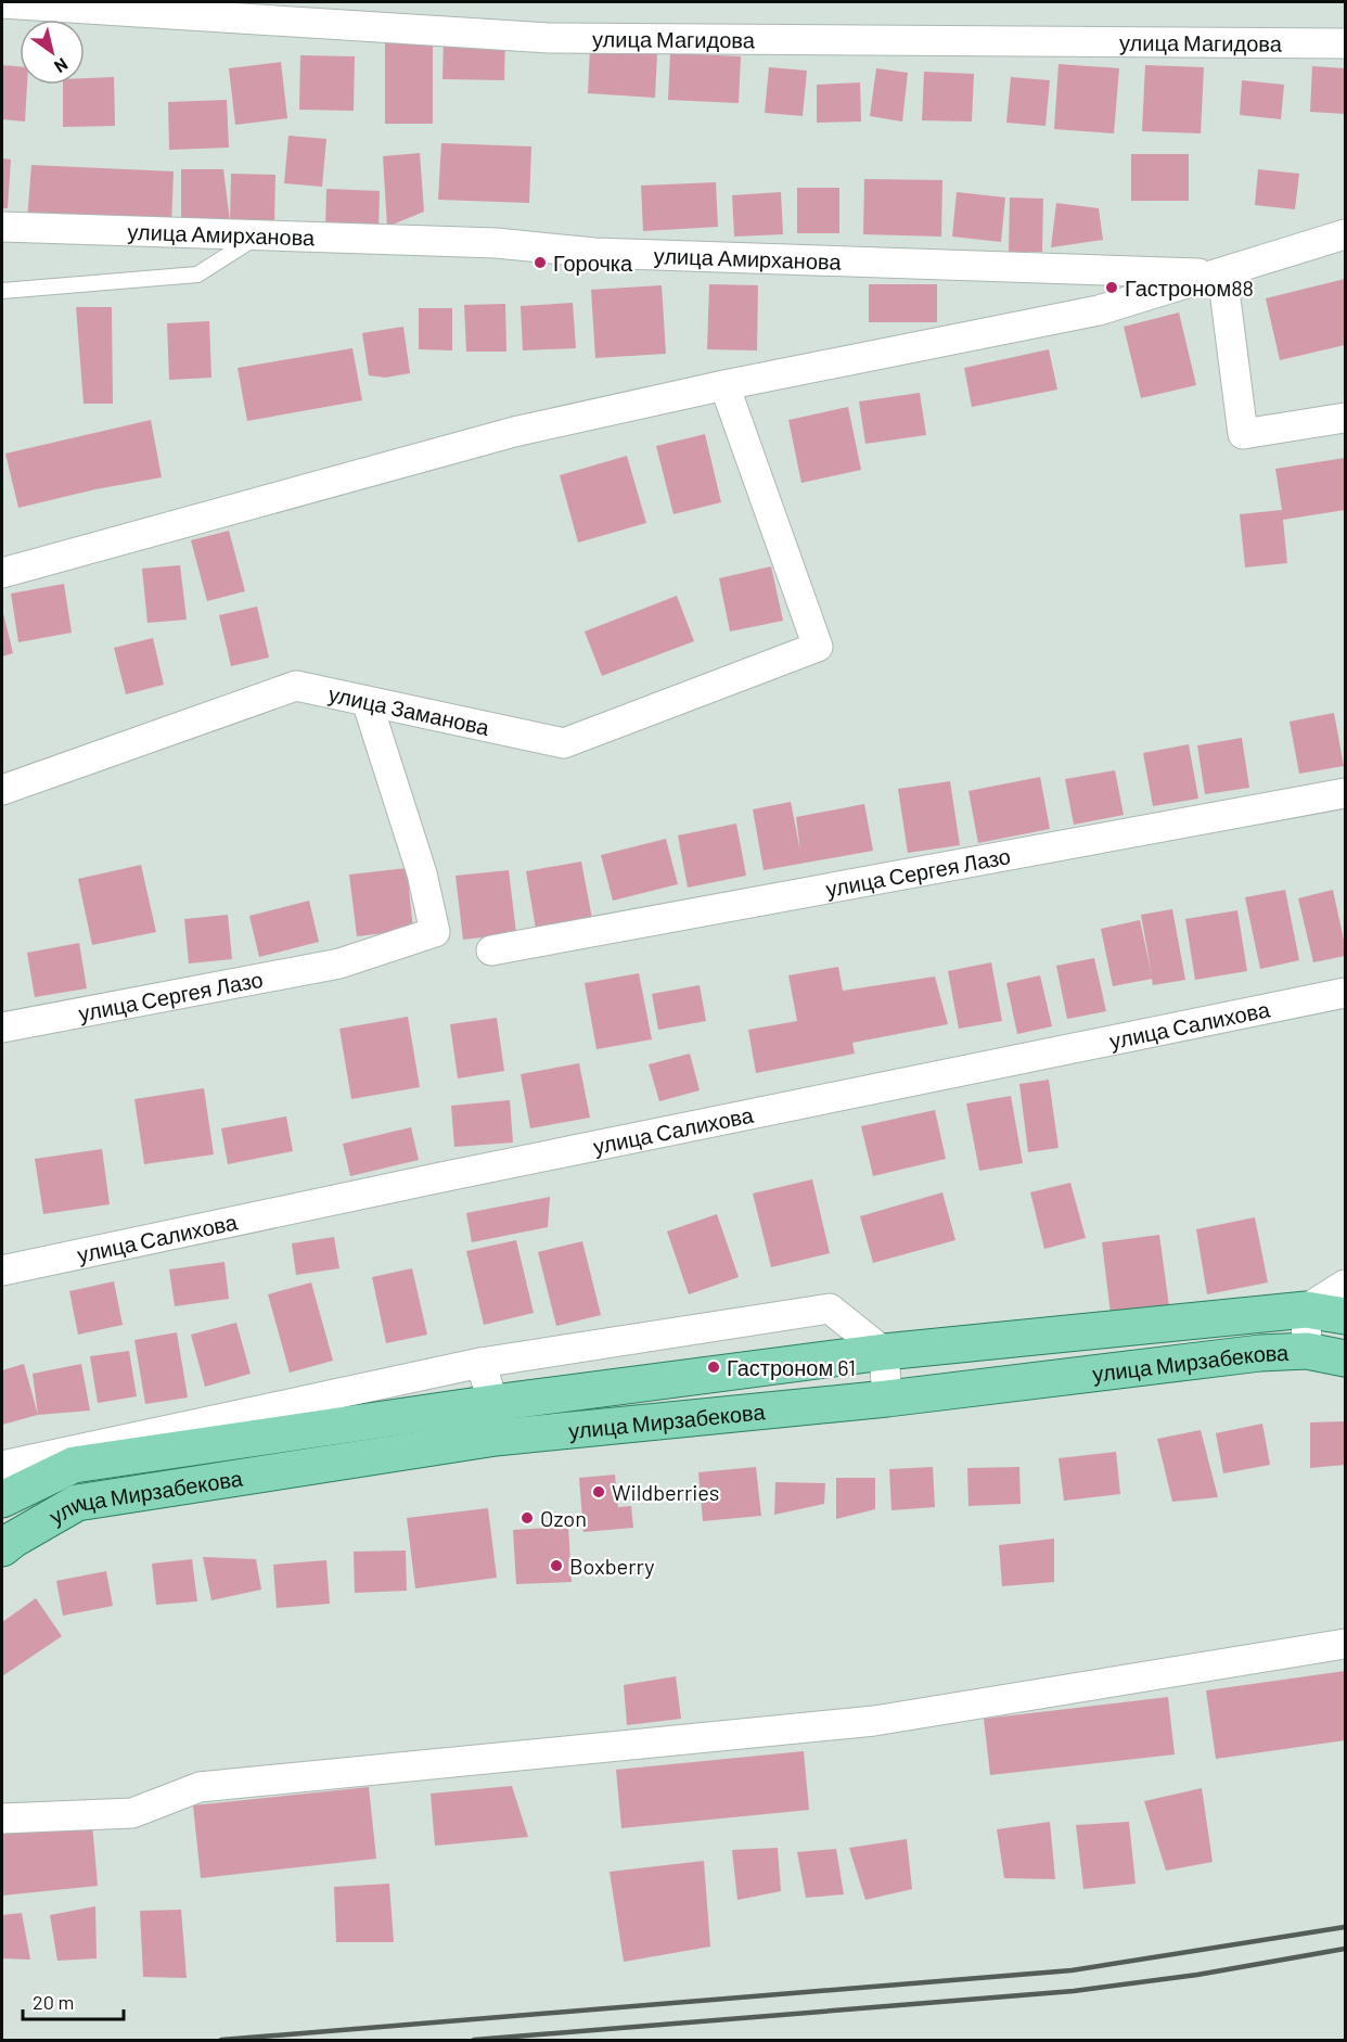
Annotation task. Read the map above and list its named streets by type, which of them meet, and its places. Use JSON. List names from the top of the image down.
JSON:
{
  "streets": {
    "main road": ["улица Мирзабекова"],
    "street": [
      "улица Магидова",
      "улица Амирханова",
      "улица Заманова",
      "улица Сергея Лазо",
      "улица Салихова"
    ]
  },
  "crossings": [
    ["улица Заманова", "улица Сергея Лазо"]
  ],
  "places": [
    "Горочка",
    "Гастроном88",
    "Гастроном 61",
    "Wildberries",
    "Ozon",
    "Boxberry"
  ],
  "scale_bar": "20 m",
  "north": "bottom right"
}
